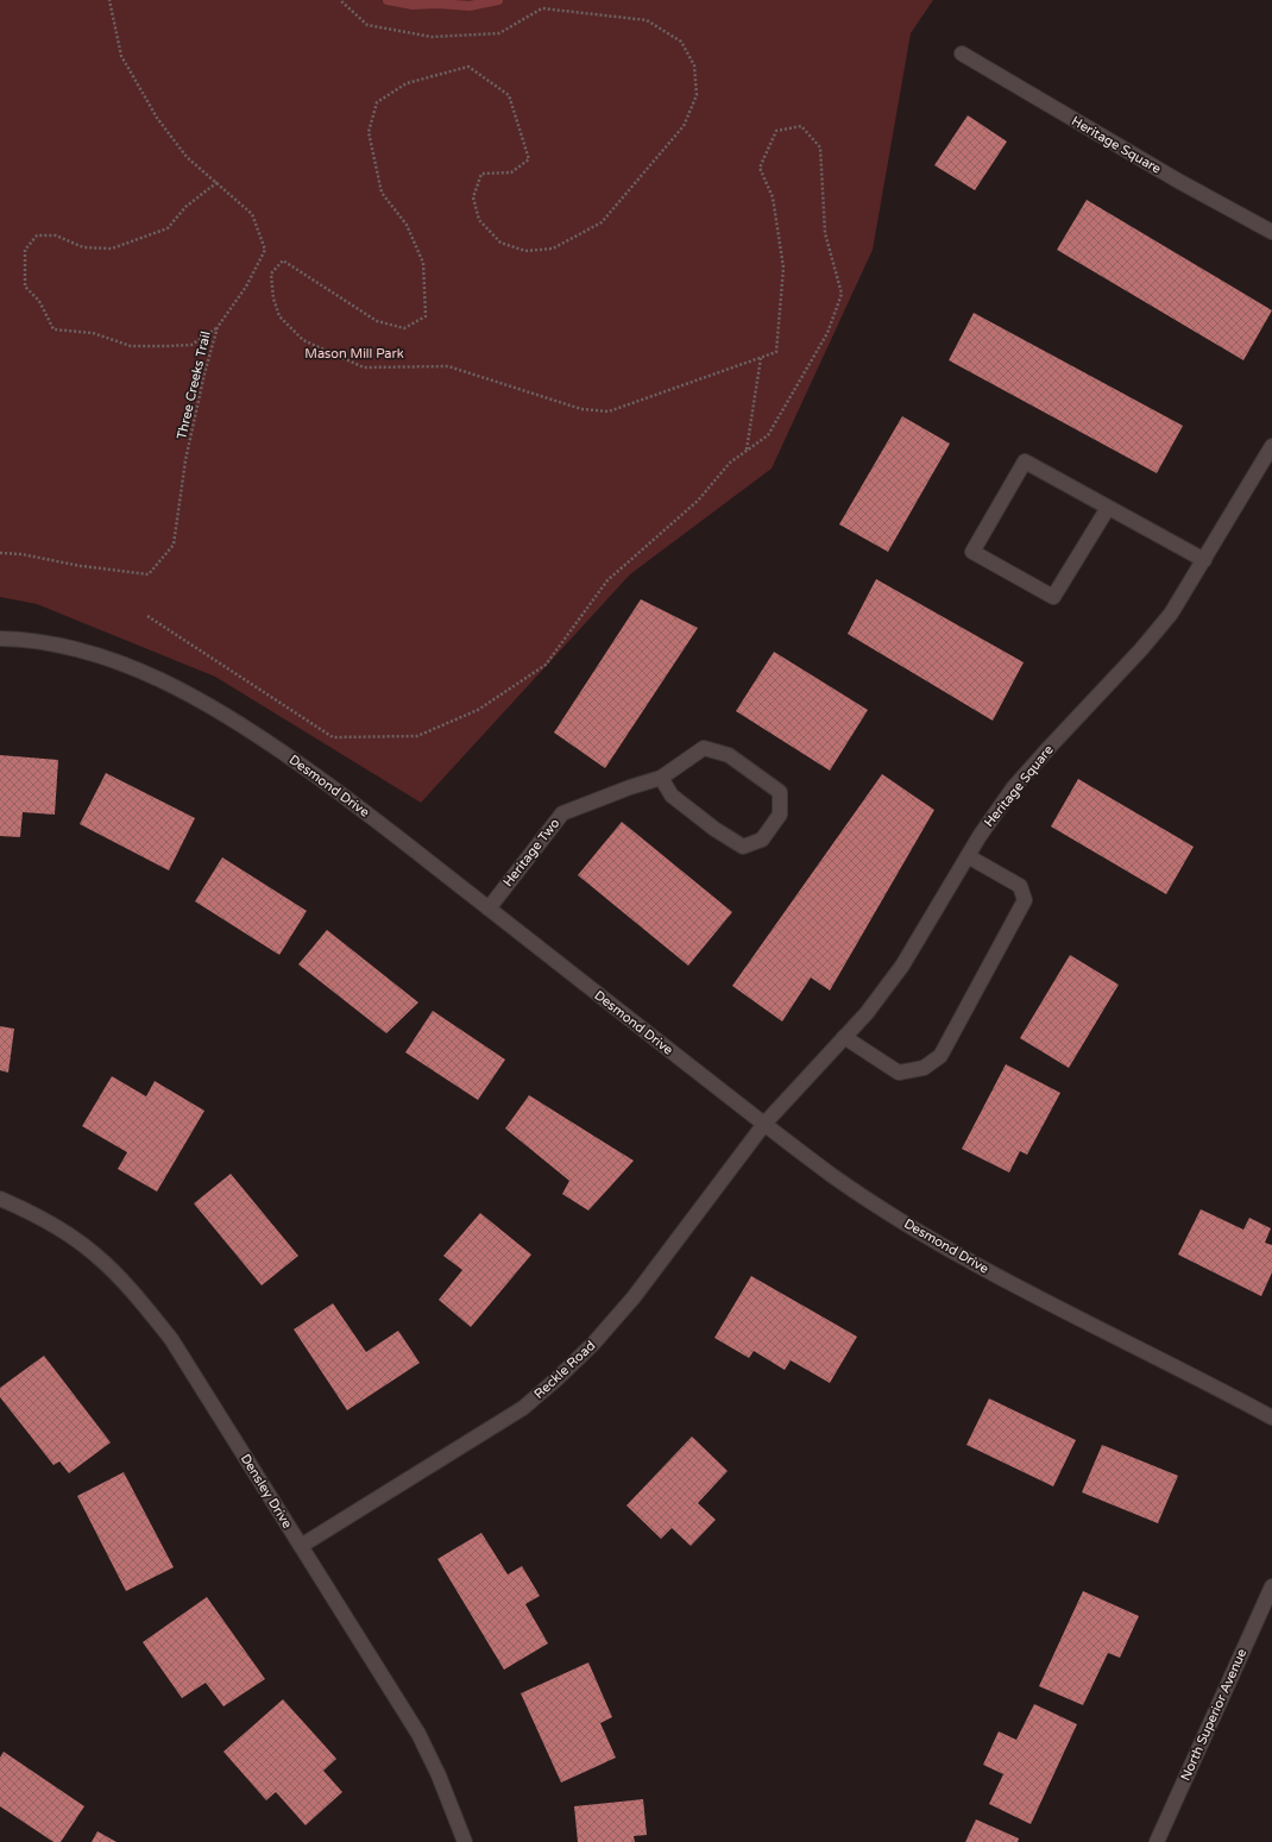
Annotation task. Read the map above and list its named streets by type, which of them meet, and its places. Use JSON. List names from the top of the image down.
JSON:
{
  "streets": {
    "street": [
      "Heritage Square",
      "Desmond Drive",
      "Heritage Two",
      "Reckle Road",
      "Densley Drive",
      "North Superior Avenue"
    ],
    "path": ["Three Creeks Trail"]
  },
  "crossings": [
    ["Heritage Square", "Desmond Drive"],
    ["Heritage Square", "Reckle Road"],
    ["Desmond Drive", "Heritage Two"],
    ["Desmond Drive", "Reckle Road"],
    ["Reckle Road", "Densley Drive"]
  ],
  "parks": ["Mason Mill Park"]
}
